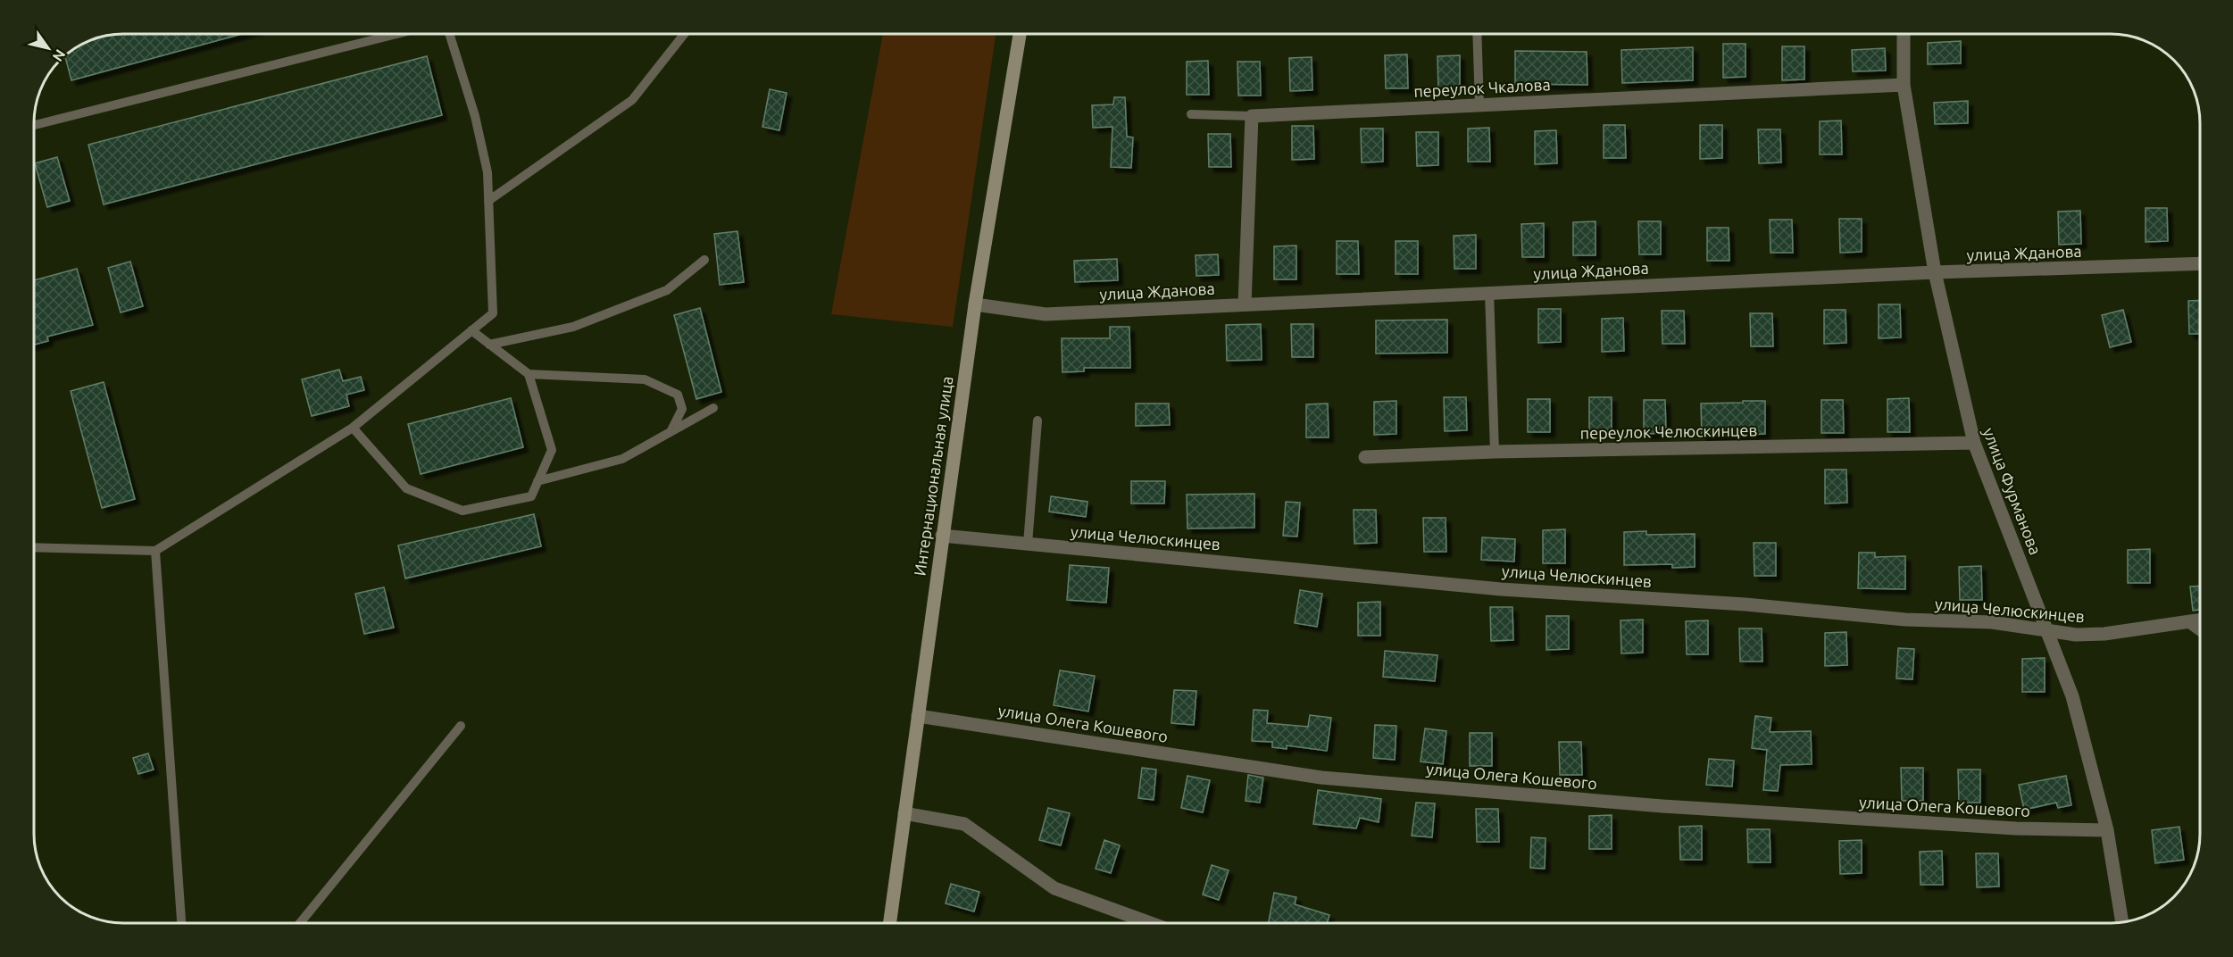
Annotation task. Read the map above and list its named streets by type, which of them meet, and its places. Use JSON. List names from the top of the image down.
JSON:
{
  "streets": {
    "street": [
      "переулок Чкалова",
      "улица Жданова",
      "переулок Челюскинцев",
      "Интернациональная улица",
      "улица Фурманова",
      "улица Челюскинцев",
      "улица Олега Кошевого"
    ]
  },
  "crossings": [
    ["переулок Чкалова", "улица Фурманова"],
    ["улица Жданова", "Интернациональная улица"],
    ["улица Жданова", "улица Фурманова"],
    ["переулок Челюскинцев", "улица Фурманова"],
    ["Интернациональная улица", "улица Челюскинцев"],
    ["Интернациональная улица", "улица Олега Кошевого"],
    ["улица Фурманова", "улица Челюскинцев"],
    ["улица Фурманова", "улица Олега Кошевого"]
  ],
  "north": "bottom right"
}
